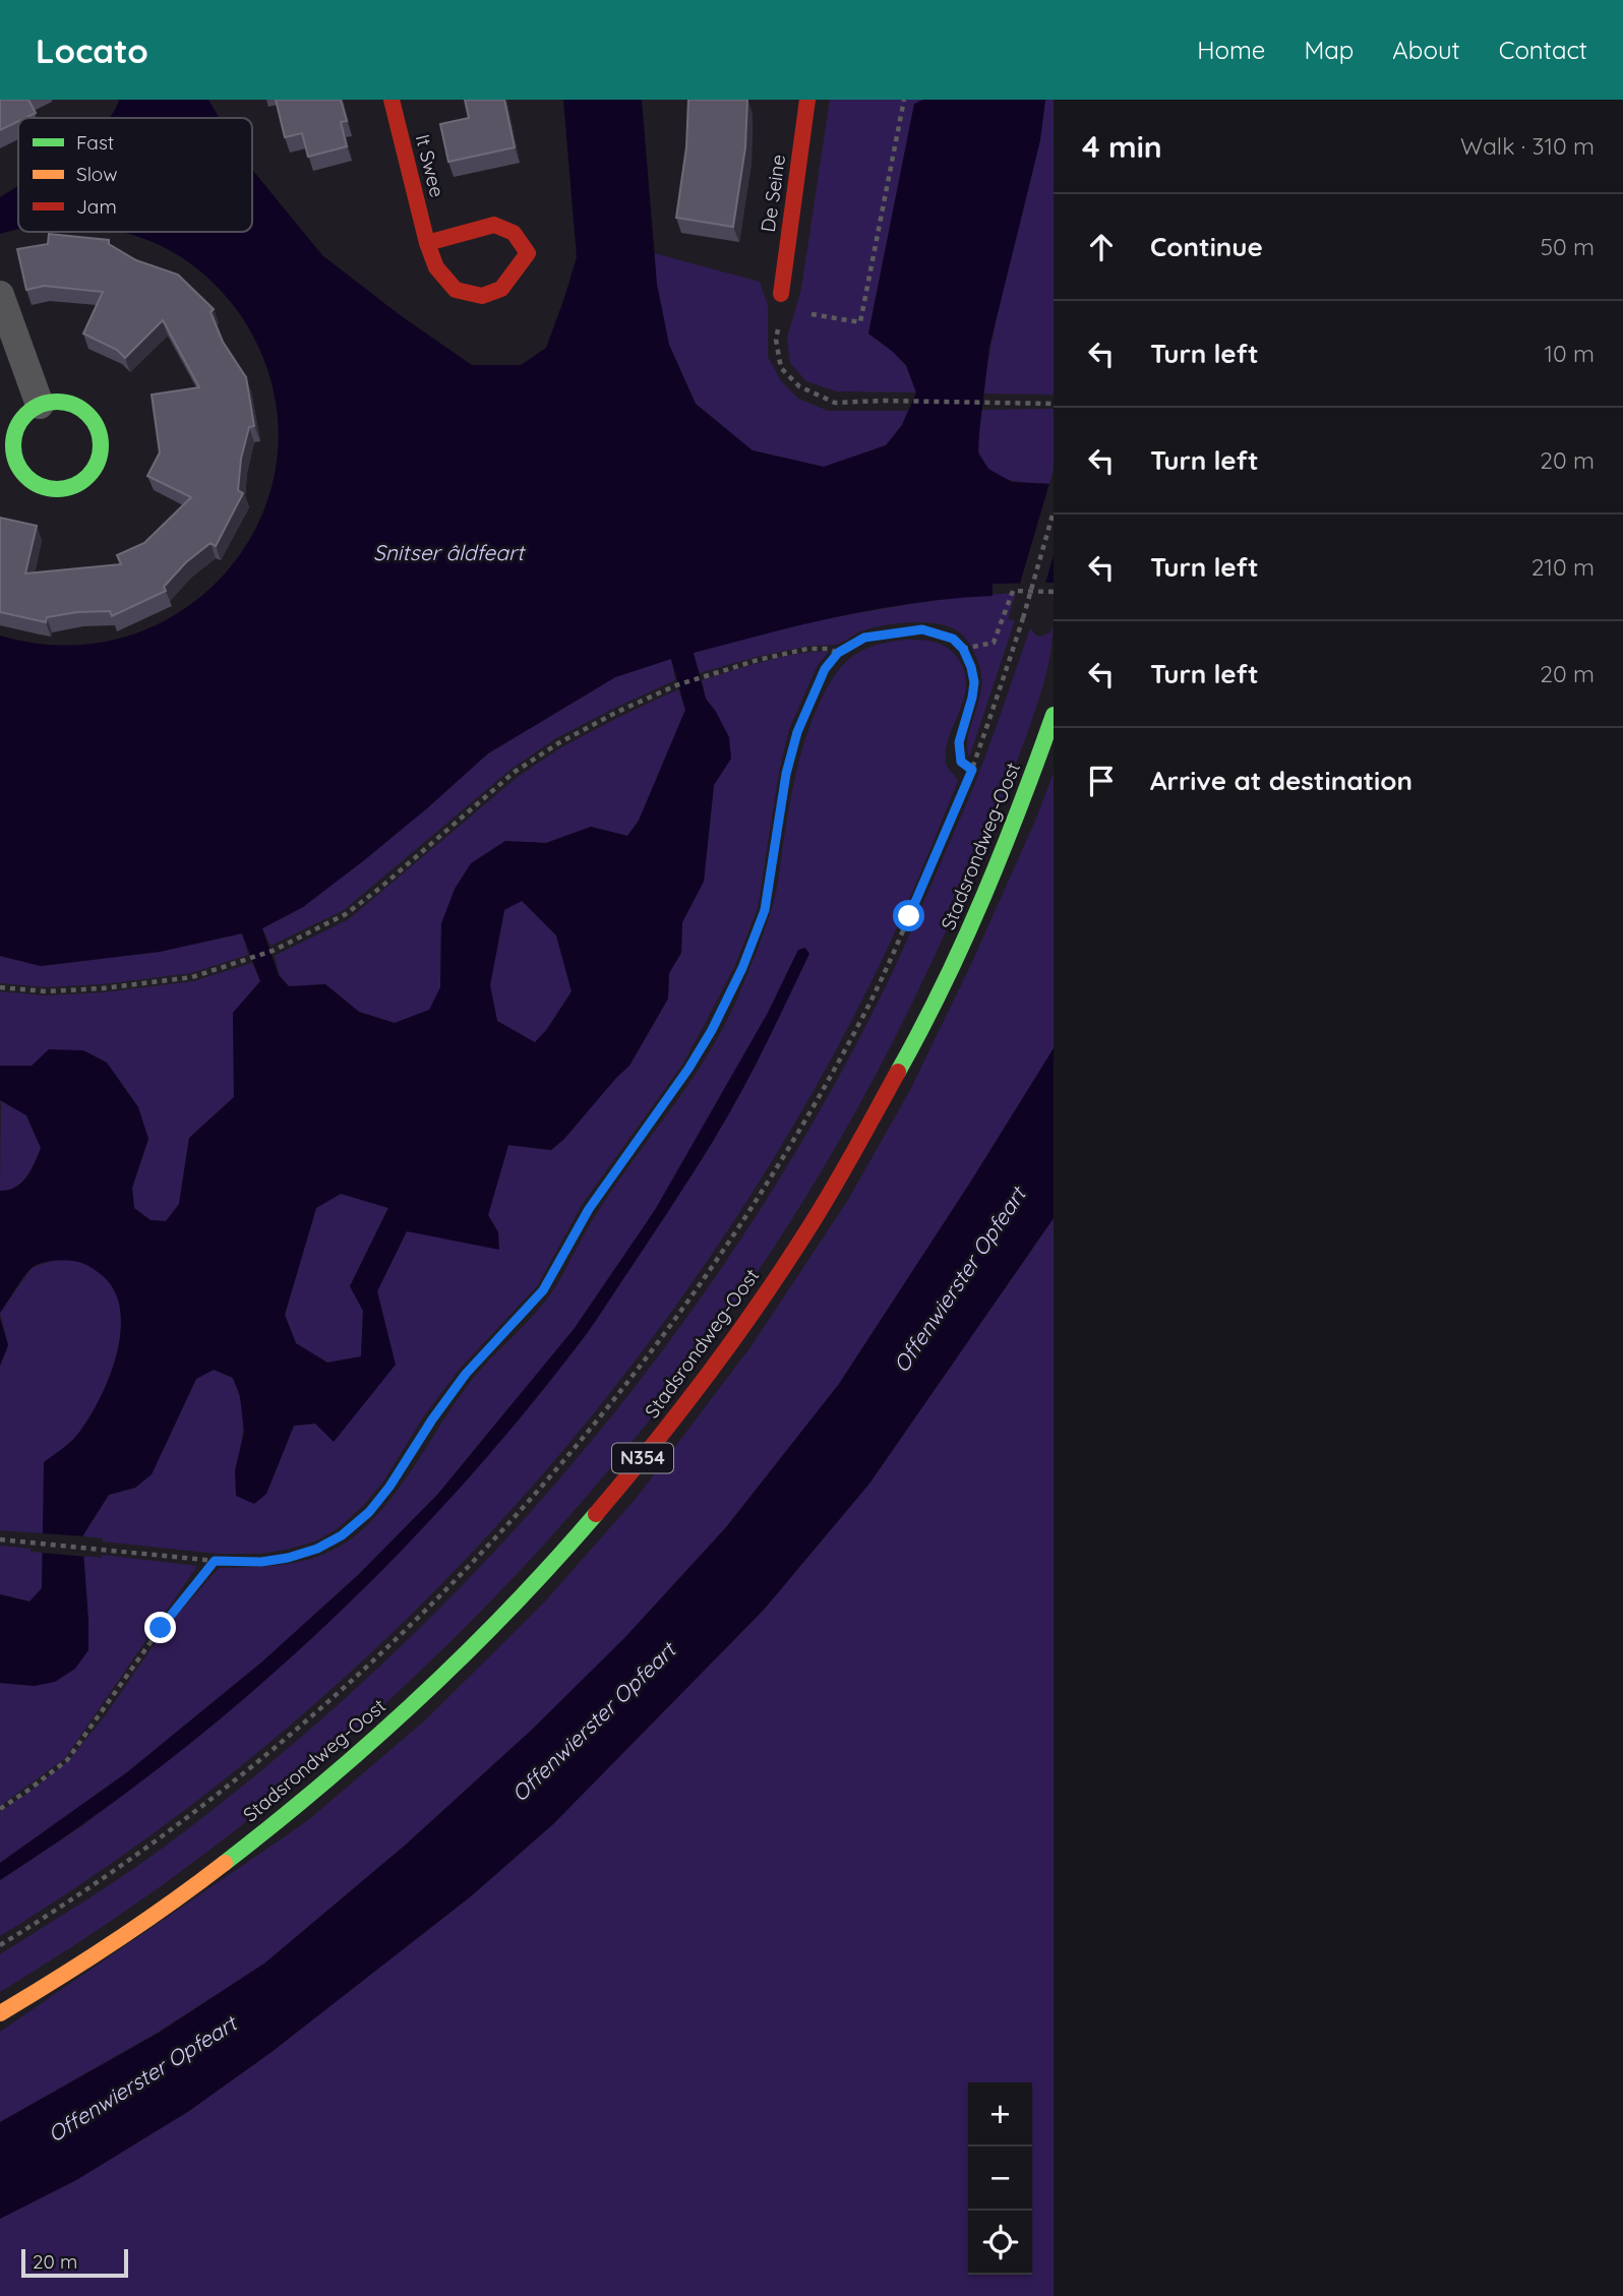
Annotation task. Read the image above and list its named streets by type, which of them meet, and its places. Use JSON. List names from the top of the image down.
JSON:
{
  "streets": {
    "main road": [
      "It Swee",
      "De Seine",
      "Stadsrondweg-Oost",
      "N354"
    ]
  },
  "water": ["Snitser âldfeart", "Offenwierster Opfeart"],
  "legend": ["Fast", "Slow", "Jam"],
  "scale_bar": "20 m",
  "page": {
    "header": "Locato",
    "nav": [
      "Home",
      "Map",
      "About",
      "Contact"
    ],
    "heading": ["4 min", "Walk · 310 m"],
    "list": [
      ["Continue", "50 m"],
      ["Turn left", "10 m"],
      ["Turn left", "20 m"],
      ["Turn left", "210 m"],
      ["Turn left", "20 m"],
      "Arrive at destination"
    ],
    "map_buttons": ["+", "−"],
    "scale": "20 m"
  }
}
